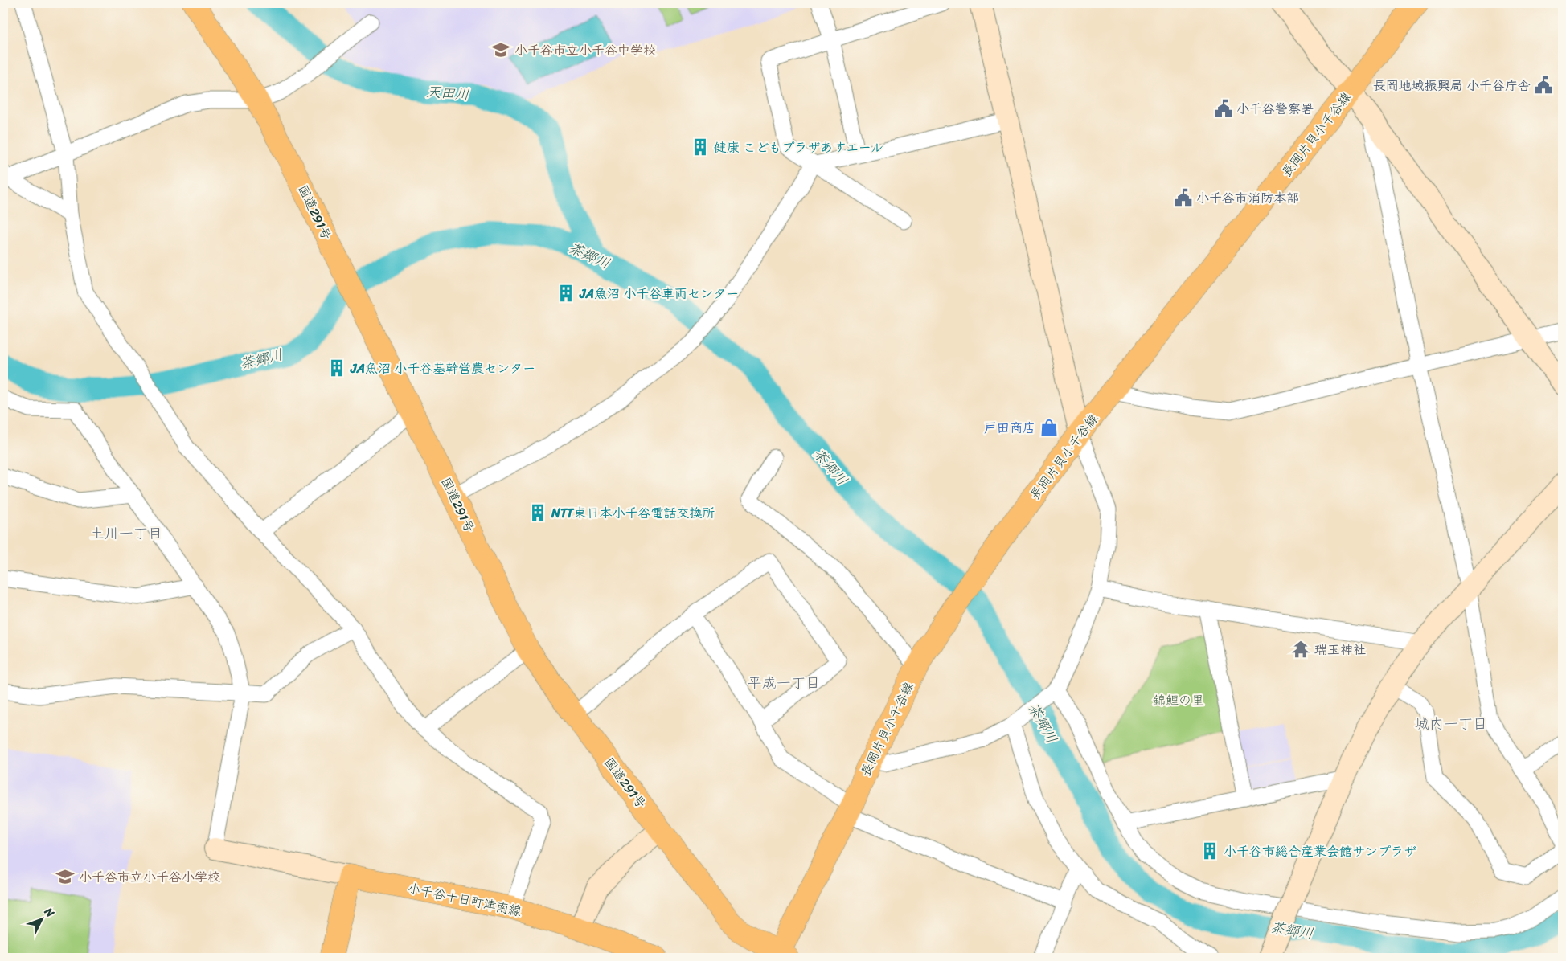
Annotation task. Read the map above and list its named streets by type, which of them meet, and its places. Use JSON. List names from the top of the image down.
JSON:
{
  "streets": {
    "main road": ["長岡片貝小千谷線", "国道291号", "小千谷十日町津南線"]
  },
  "crossings": [
    ["長岡片貝小千谷線", "国道291号"]
  ],
  "districts": ["土川一丁目", "平成一丁目", "城内一丁目"],
  "water": ["天田川", "茶郷川"],
  "parks": ["錦鯉の里"],
  "places": {
    "school or university": ["小千谷市立小千谷中学校", "小千谷市立小千谷小学校"],
    "public building": ["長岡地域振興局 小千谷庁舎", "小千谷警察署", "小千谷市消防本部"],
    "building": [
      "健康 こどもプラザあすエール",
      "JA魚沼 小千谷車両センター",
      "JA魚沼 小千谷基幹営農センター",
      "NTT東日本小千谷電話交換所",
      "小千谷市総合産業会館サンプラザ"
    ],
    "shop": ["戸田商店"],
    "temple": ["瑞玉神社"]
  },
  "north": "top right"
}
